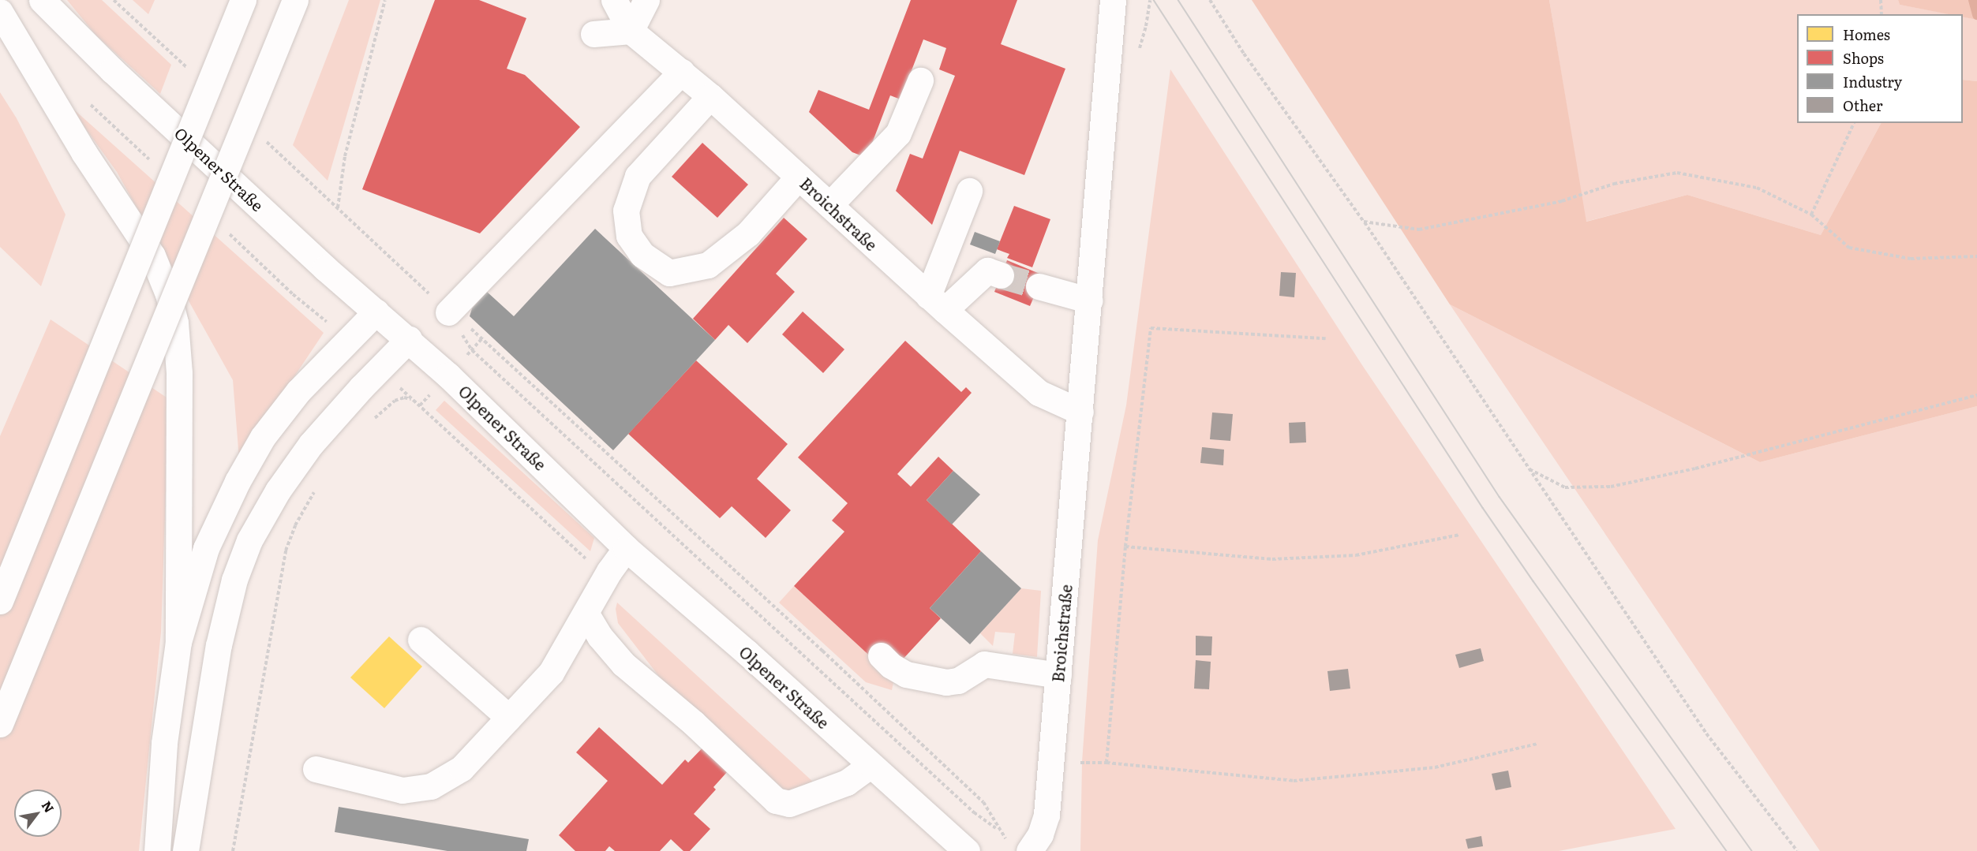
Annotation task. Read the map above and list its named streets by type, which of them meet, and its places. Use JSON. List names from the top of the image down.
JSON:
{
  "streets": {
    "main road": ["Olpener Straße", "Broichstraße"]
  },
  "legend": [
    "Homes",
    "Shops",
    "Industry",
    "Other"
  ],
  "north": "top right"
}
